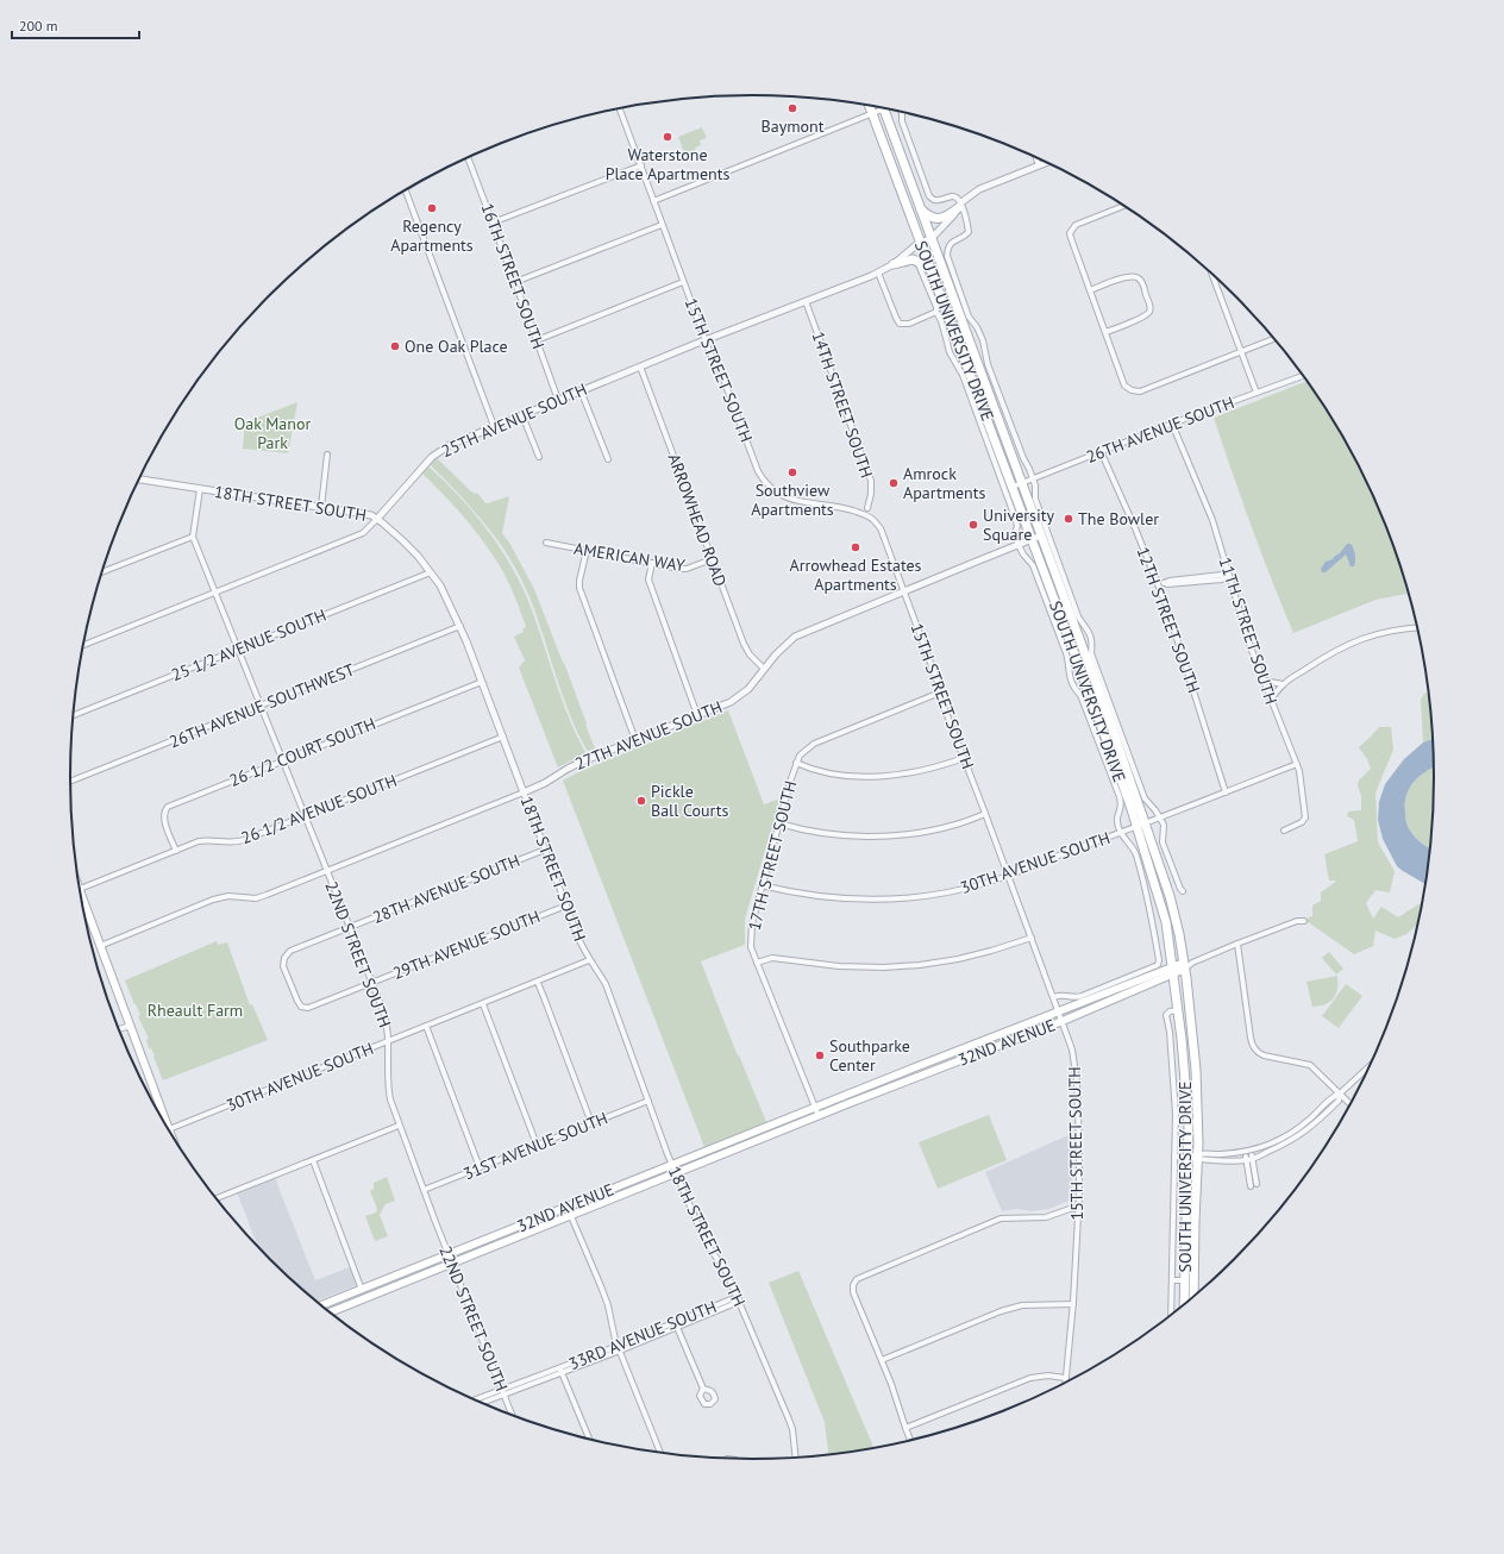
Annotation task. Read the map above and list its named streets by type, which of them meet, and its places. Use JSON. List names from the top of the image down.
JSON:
{
  "streets": {
    "main road": ["SOUTH UNIVERSITY DRIVE", "32ND AVENUE"],
    "street": [
      "16TH STREET SOUTH",
      "15TH STREET SOUTH",
      "14TH STREET SOUTH",
      "25TH AVENUE SOUTH",
      "26TH AVENUE SOUTH",
      "18TH STREET SOUTH",
      "ARROWHEAD ROAD",
      "AMERICAN WAY",
      "12TH STREET SOUTH",
      "11TH STREET SOUTH",
      "25 1/2 AVENUE SOUTH",
      "26TH AVENUE SOUTHWEST",
      "27TH AVENUE SOUTH",
      "26 1/2 COURT SOUTH",
      "26 1/2 AVENUE SOUTH",
      "17TH STREET SOUTH",
      "30TH AVENUE SOUTH",
      "28TH AVENUE SOUTH",
      "29TH AVENUE SOUTH",
      "22ND STREET SOUTH",
      "31ST AVENUE SOUTH",
      "33RD AVENUE SOUTH"
    ]
  },
  "crossings": [
    ["16TH STREET SOUTH", "25TH AVENUE SOUTH"],
    ["SOUTH UNIVERSITY DRIVE", "25TH AVENUE SOUTH"],
    ["SOUTH UNIVERSITY DRIVE", "26TH AVENUE SOUTH"],
    ["SOUTH UNIVERSITY DRIVE", "27TH AVENUE SOUTH"],
    ["SOUTH UNIVERSITY DRIVE", "30TH AVENUE SOUTH"],
    ["SOUTH UNIVERSITY DRIVE", "32ND AVENUE"],
    ["15TH STREET SOUTH", "25TH AVENUE SOUTH"],
    ["15TH STREET SOUTH", "27TH AVENUE SOUTH"],
    ["15TH STREET SOUTH", "30TH AVENUE SOUTH"],
    ["15TH STREET SOUTH", "32ND AVENUE"],
    ["14TH STREET SOUTH", "25TH AVENUE SOUTH"],
    ["25TH AVENUE SOUTH", "18TH STREET SOUTH"],
    ["25TH AVENUE SOUTH", "ARROWHEAD ROAD"],
    ["25TH AVENUE SOUTH", "22ND STREET SOUTH"],
    ["26TH AVENUE SOUTH", "12TH STREET SOUTH"],
    ["26TH AVENUE SOUTH", "11TH STREET SOUTH"],
    ["18TH STREET SOUTH", "25 1/2 AVENUE SOUTH"],
    ["18TH STREET SOUTH", "26TH AVENUE SOUTHWEST"],
    ["18TH STREET SOUTH", "27TH AVENUE SOUTH"],
    ["18TH STREET SOUTH", "26 1/2 COURT SOUTH"],
    ["18TH STREET SOUTH", "26 1/2 AVENUE SOUTH"],
    ["18TH STREET SOUTH", "30TH AVENUE SOUTH"],
    ["18TH STREET SOUTH", "28TH AVENUE SOUTH"],
    ["18TH STREET SOUTH", "29TH AVENUE SOUTH"],
    ["18TH STREET SOUTH", "32ND AVENUE"],
    ["18TH STREET SOUTH", "31ST AVENUE SOUTH"],
    ["18TH STREET SOUTH", "33RD AVENUE SOUTH"],
    ["ARROWHEAD ROAD", "AMERICAN WAY"],
    ["ARROWHEAD ROAD", "27TH AVENUE SOUTH"],
    ["12TH STREET SOUTH", "30TH AVENUE SOUTH"],
    ["11TH STREET SOUTH", "30TH AVENUE SOUTH"],
    ["25 1/2 AVENUE SOUTH", "22ND STREET SOUTH"],
    ["26TH AVENUE SOUTHWEST", "22ND STREET SOUTH"],
    ["27TH AVENUE SOUTH", "22ND STREET SOUTH"],
    ["26 1/2 COURT SOUTH", "26 1/2 AVENUE SOUTH"],
    ["26 1/2 COURT SOUTH", "22ND STREET SOUTH"],
    ["26 1/2 AVENUE SOUTH", "22ND STREET SOUTH"],
    ["17TH STREET SOUTH", "30TH AVENUE SOUTH"],
    ["17TH STREET SOUTH", "32ND AVENUE"],
    ["30TH AVENUE SOUTH", "22ND STREET SOUTH"],
    ["28TH AVENUE SOUTH", "29TH AVENUE SOUTH"],
    ["28TH AVENUE SOUTH", "22ND STREET SOUTH"],
    ["29TH AVENUE SOUTH", "22ND STREET SOUTH"],
    ["22ND STREET SOUTH", "32ND AVENUE"],
    ["22ND STREET SOUTH", "31ST AVENUE SOUTH"],
    ["22ND STREET SOUTH", "33RD AVENUE SOUTH"]
  ],
  "parks": ["Oak Manor Park", "Rheault Farm"],
  "places": [
    "Baymont",
    "Waterstone Place Apartments",
    "Regency Apartments",
    "One Oak Place",
    "Southview Apartments",
    "Amrock Apartments",
    "The Bowler",
    "University Square",
    "Arrowhead Estates Apartments",
    "Pickle Ball Courts",
    "Southparke Center"
  ],
  "scale_bar": "200 m"
}
